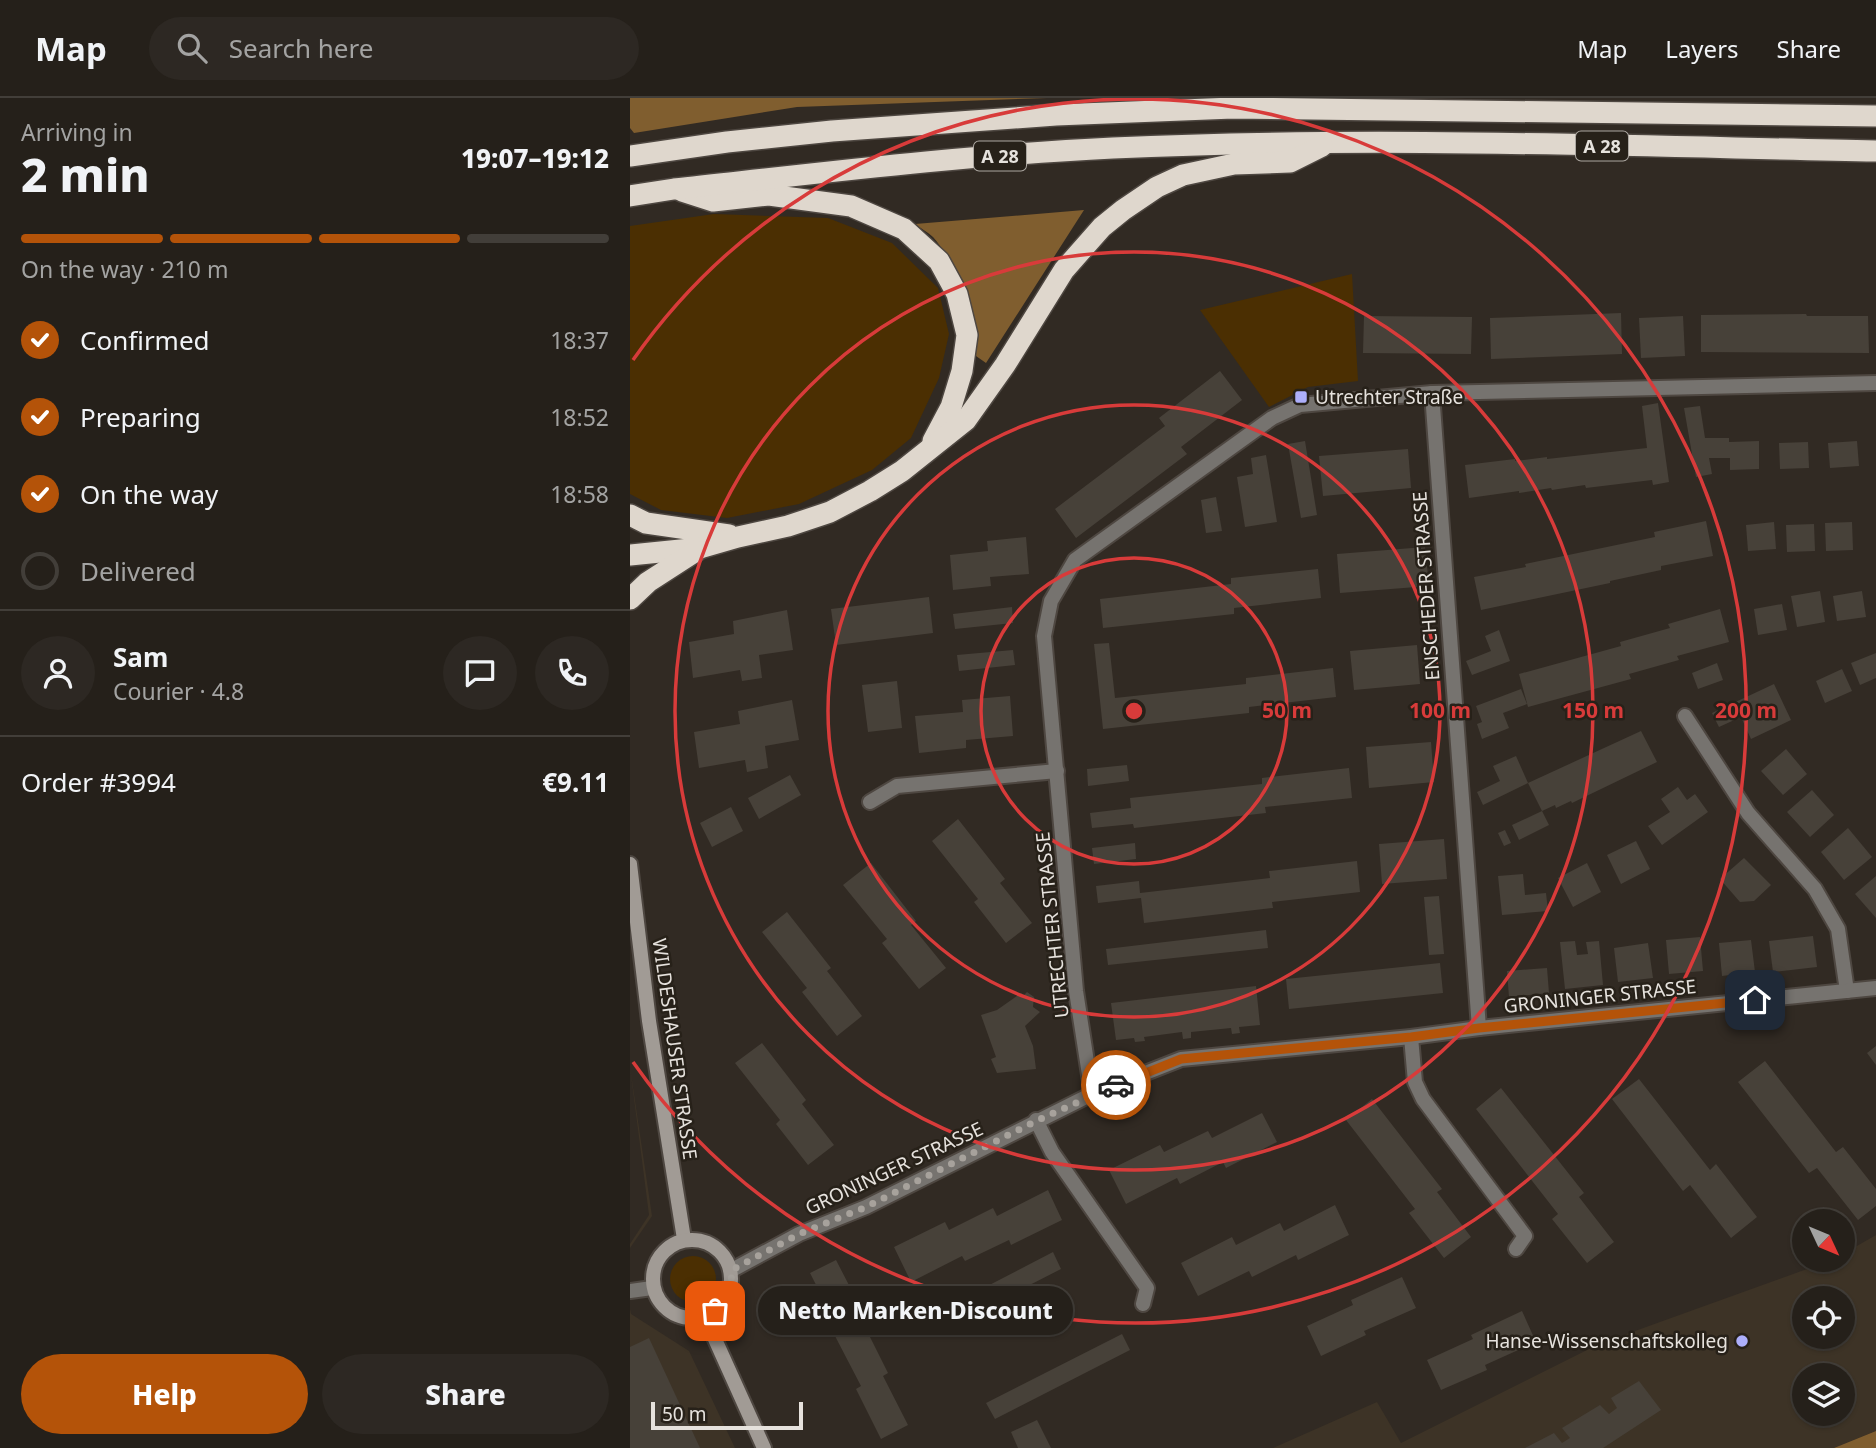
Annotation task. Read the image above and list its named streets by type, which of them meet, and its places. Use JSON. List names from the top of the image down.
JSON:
{
  "streets": {
    "highway": ["A 28"],
    "main road": ["WILDESHAUSER STRASSE"],
    "street": ["ENSCHEDER STRASSE", "UTRECHTER STRASSE", "GRONINGER STRASSE"]
  },
  "crossings": [
    ["ENSCHEDER STRASSE", "UTRECHTER STRASSE"],
    ["ENSCHEDER STRASSE", "GRONINGER STRASSE"],
    ["UTRECHTER STRASSE", "GRONINGER STRASSE"],
    ["GRONINGER STRASSE", "WILDESHAUSER STRASSE"]
  ],
  "places": {
    "transit": ["Utrechter Straße"],
    "other": ["Netto Marken-Discount", "Hanse-Wissenschaftskolleg"]
  },
  "scale_bar": "50 m",
  "north": "bottom right",
  "page": {
    "header": "Map",
    "search": "Search here",
    "nav": ["Map", "Layers", "Share"],
    "heading": ["2 min", "Arriving in", "19:07–19:12"],
    "panel": [
      "Sam",
      "Courier · 4.8",
      "Order #3994",
      "€9.11"
    ],
    "bar": "On the way · 210 m",
    "list": [
      ["Confirmed", "18:37"],
      ["Preparing", "18:52"],
      ["On the way", "18:58"],
      "Delivered"
    ],
    "bubble": "Netto Marken-Discount",
    "buttons": ["Help", "Share"],
    "scale": "50 m"
  },
  "rings": [
    "50 m",
    "100 m",
    "150 m",
    "200 m"
  ]
}
